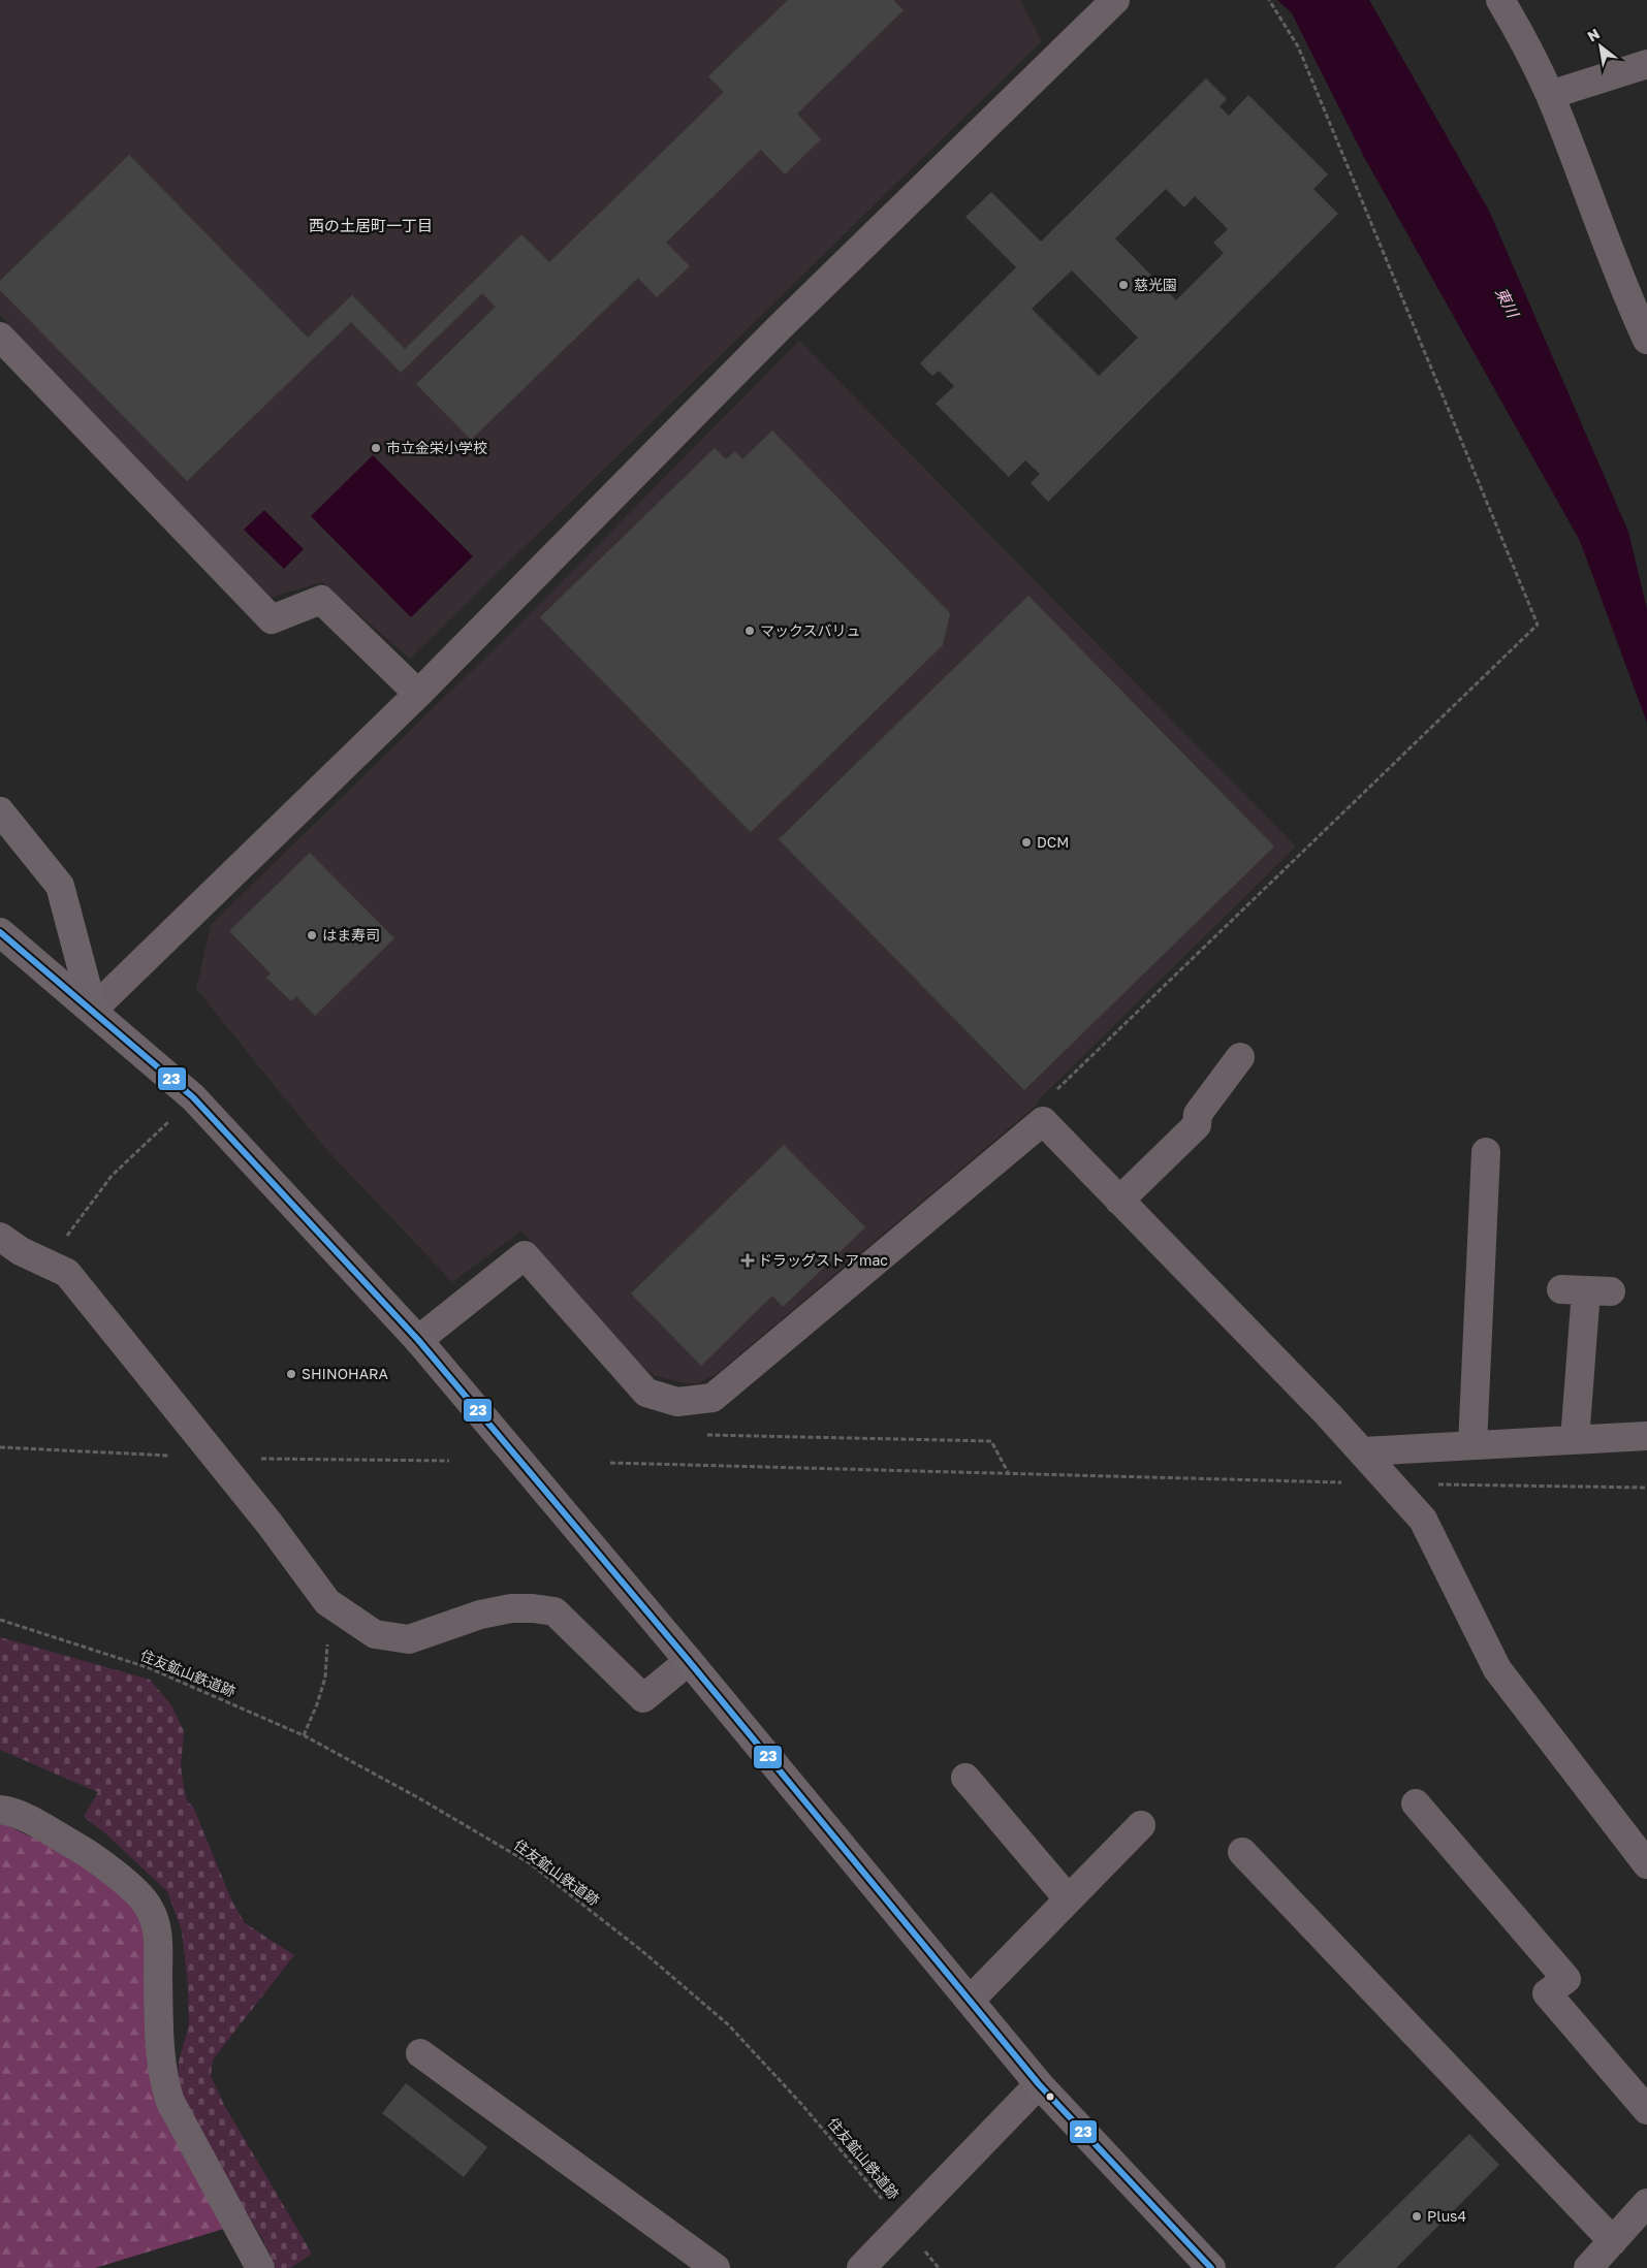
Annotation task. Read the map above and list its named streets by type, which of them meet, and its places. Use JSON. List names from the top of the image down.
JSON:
{
  "streets": {
    "path": ["住友鉱山鉄道跡"]
  },
  "districts": ["西の土居町一丁目"],
  "water": ["東川"],
  "places": {
    "other": [
      "慈光園",
      "市立金栄小学校",
      "マックスバリュ",
      "DCM",
      "はま寿司",
      "SHINOHARA",
      "Plus4"
    ],
    "health": ["ドラッグストアmac"]
  },
  "lines": ["transit line 23"],
  "north": "top left"
}
